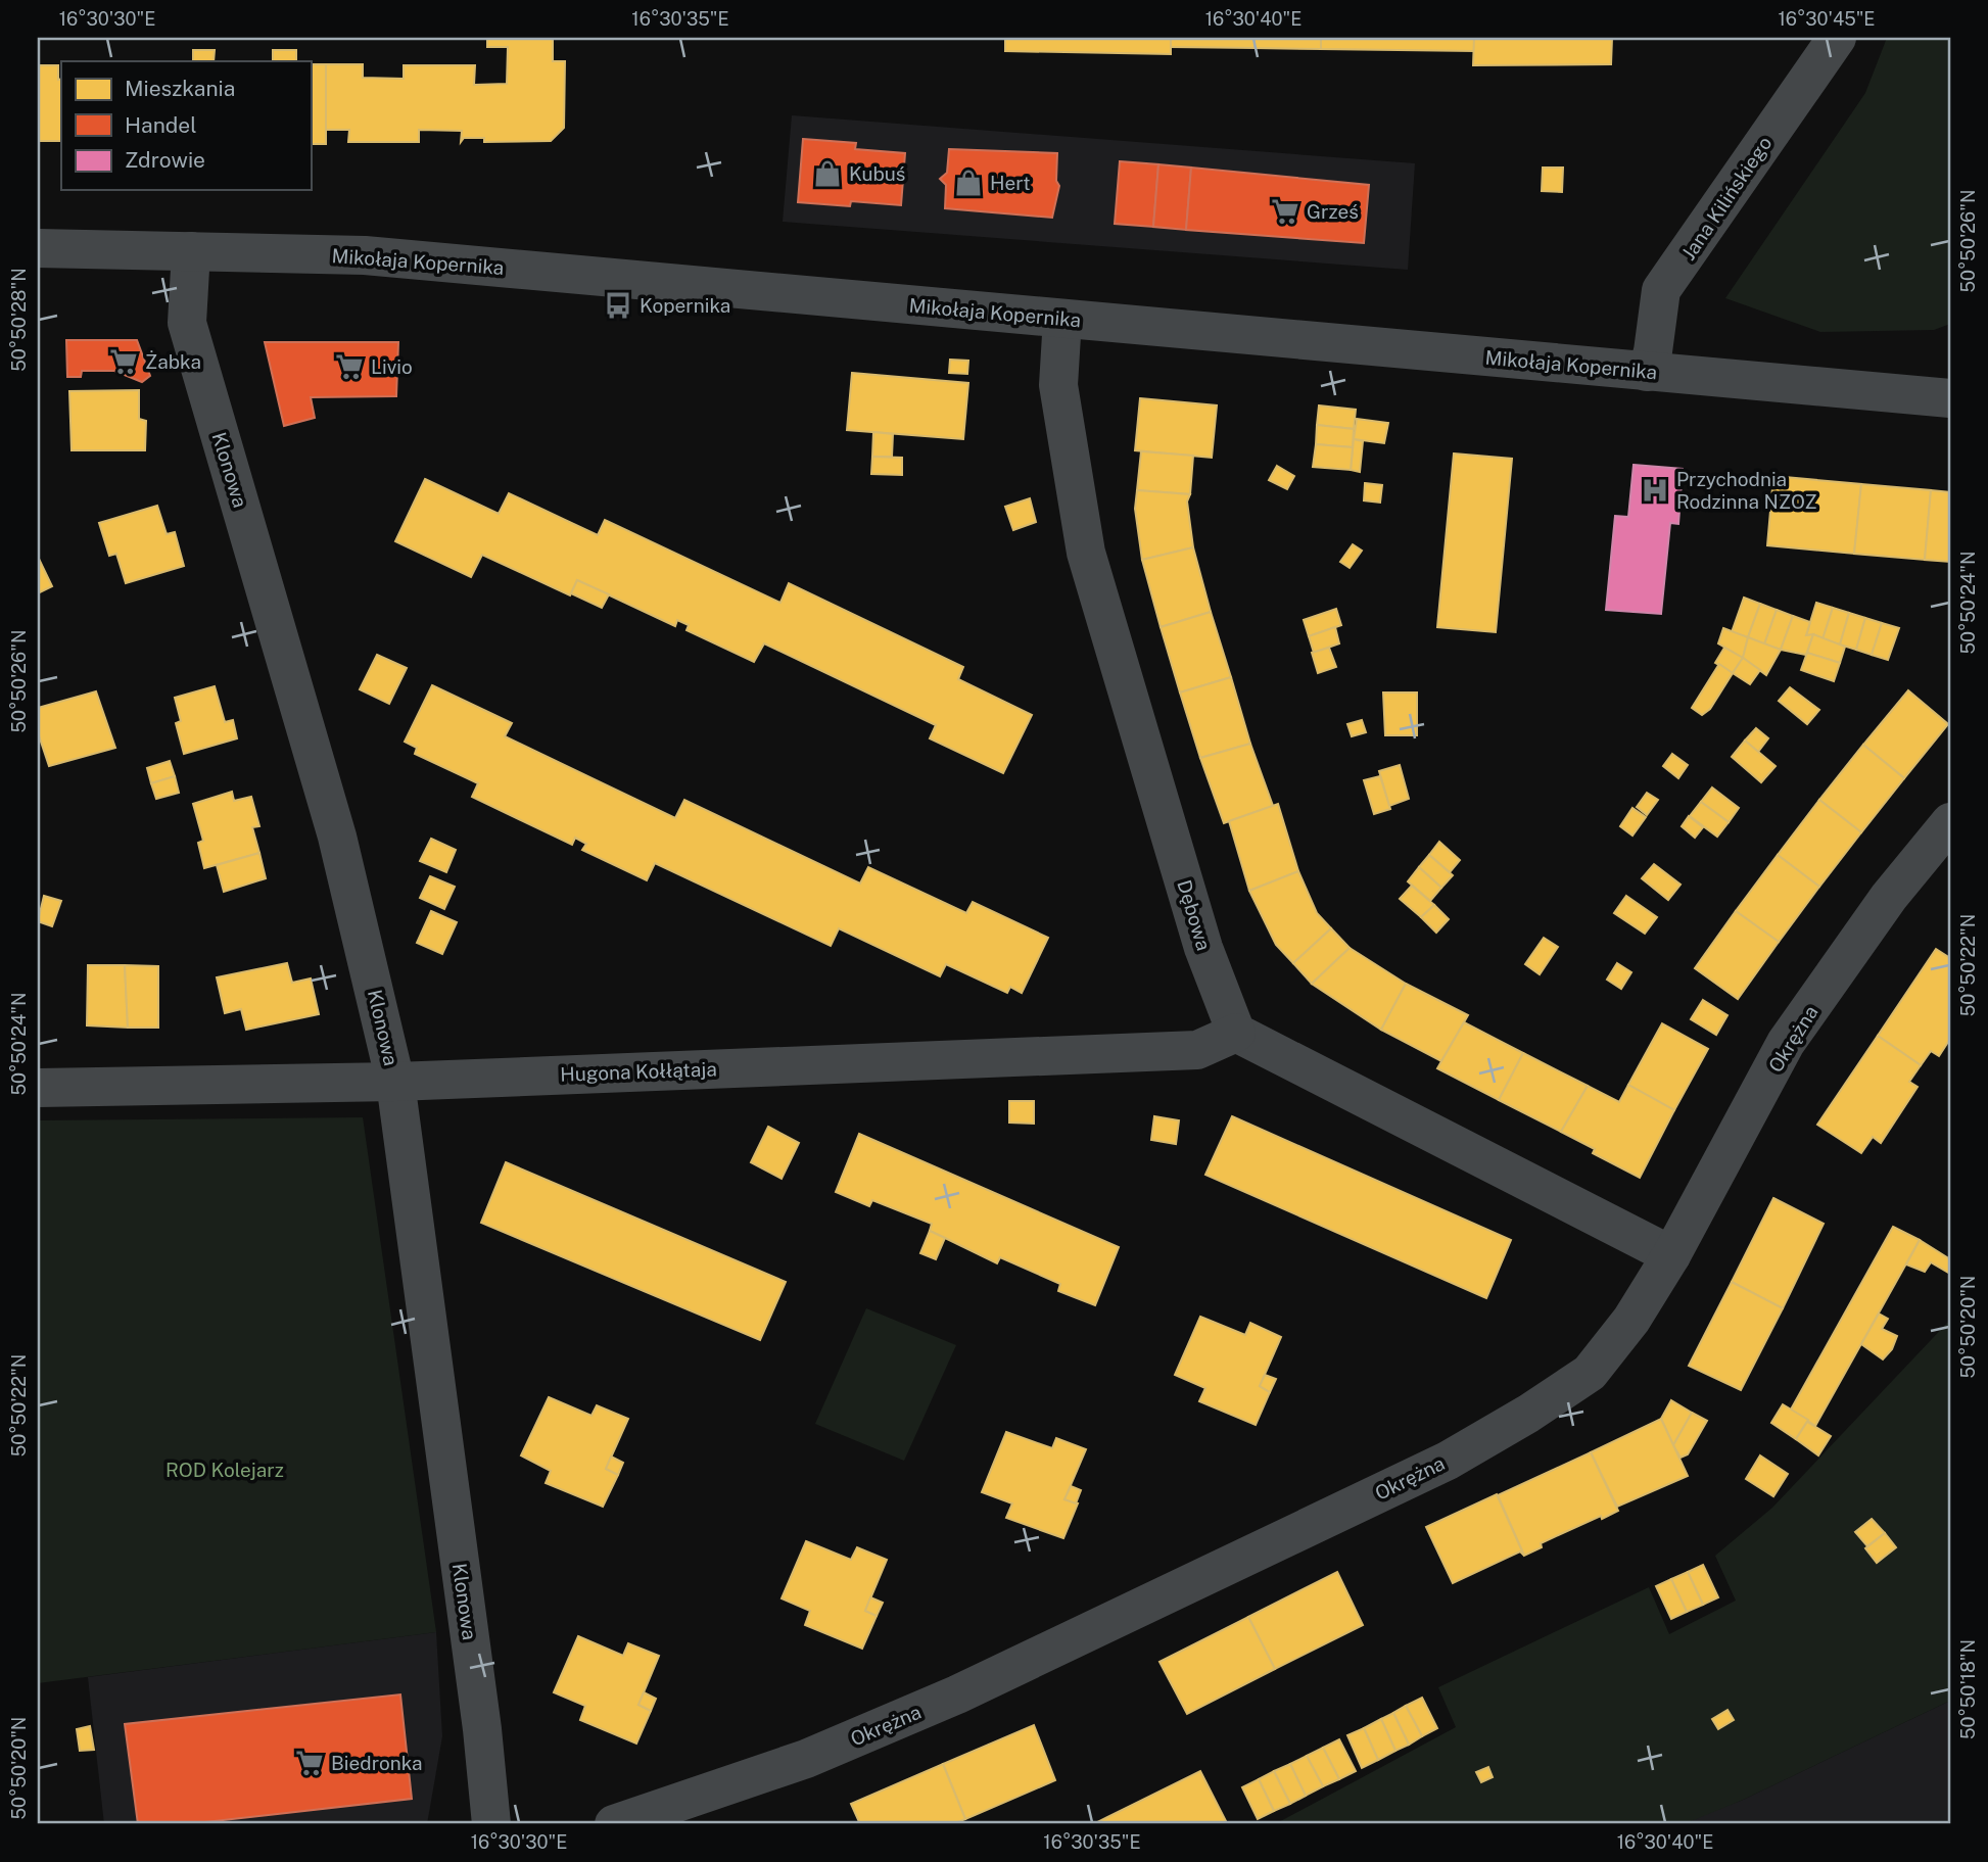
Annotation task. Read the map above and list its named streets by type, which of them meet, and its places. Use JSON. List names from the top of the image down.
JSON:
{
  "streets": {
    "street": [
      "Jana Kilińskiego",
      "Mikołaja Kopernika",
      "Klonowa",
      "Dębowa",
      "Okrężna",
      "Hugona Kołłątaja"
    ]
  },
  "crossings": [
    ["Jana Kilińskiego", "Mikołaja Kopernika"],
    ["Mikołaja Kopernika", "Klonowa"],
    ["Mikołaja Kopernika", "Dębowa"],
    ["Klonowa", "Hugona Kołłątaja"],
    ["Dębowa", "Hugona Kołłątaja"]
  ],
  "parks": ["ROD Kolejarz"],
  "places": {
    "shop": ["Kubuś", "Hert"],
    "supermarket": [
      "Grześ",
      "Żabka",
      "Livio",
      "Biedronka"
    ],
    "bus stop": ["Kopernika"],
    "hospital": ["Przychodnia Rodzinna NZOZ"]
  },
  "legend": ["Mieszkania", "Handel", "Zdrowie"],
  "coordinates": [
    "16°30'30\"E",
    "16°30'35\"E",
    "16°30'40\"E",
    "16°30'45\"E",
    "50°50'26\"N",
    "50°50'28\"N",
    "50°50'24\"N",
    "50°50'22\"N",
    "50°50'20\"N",
    "50°50'18\"N"
  ]
}
